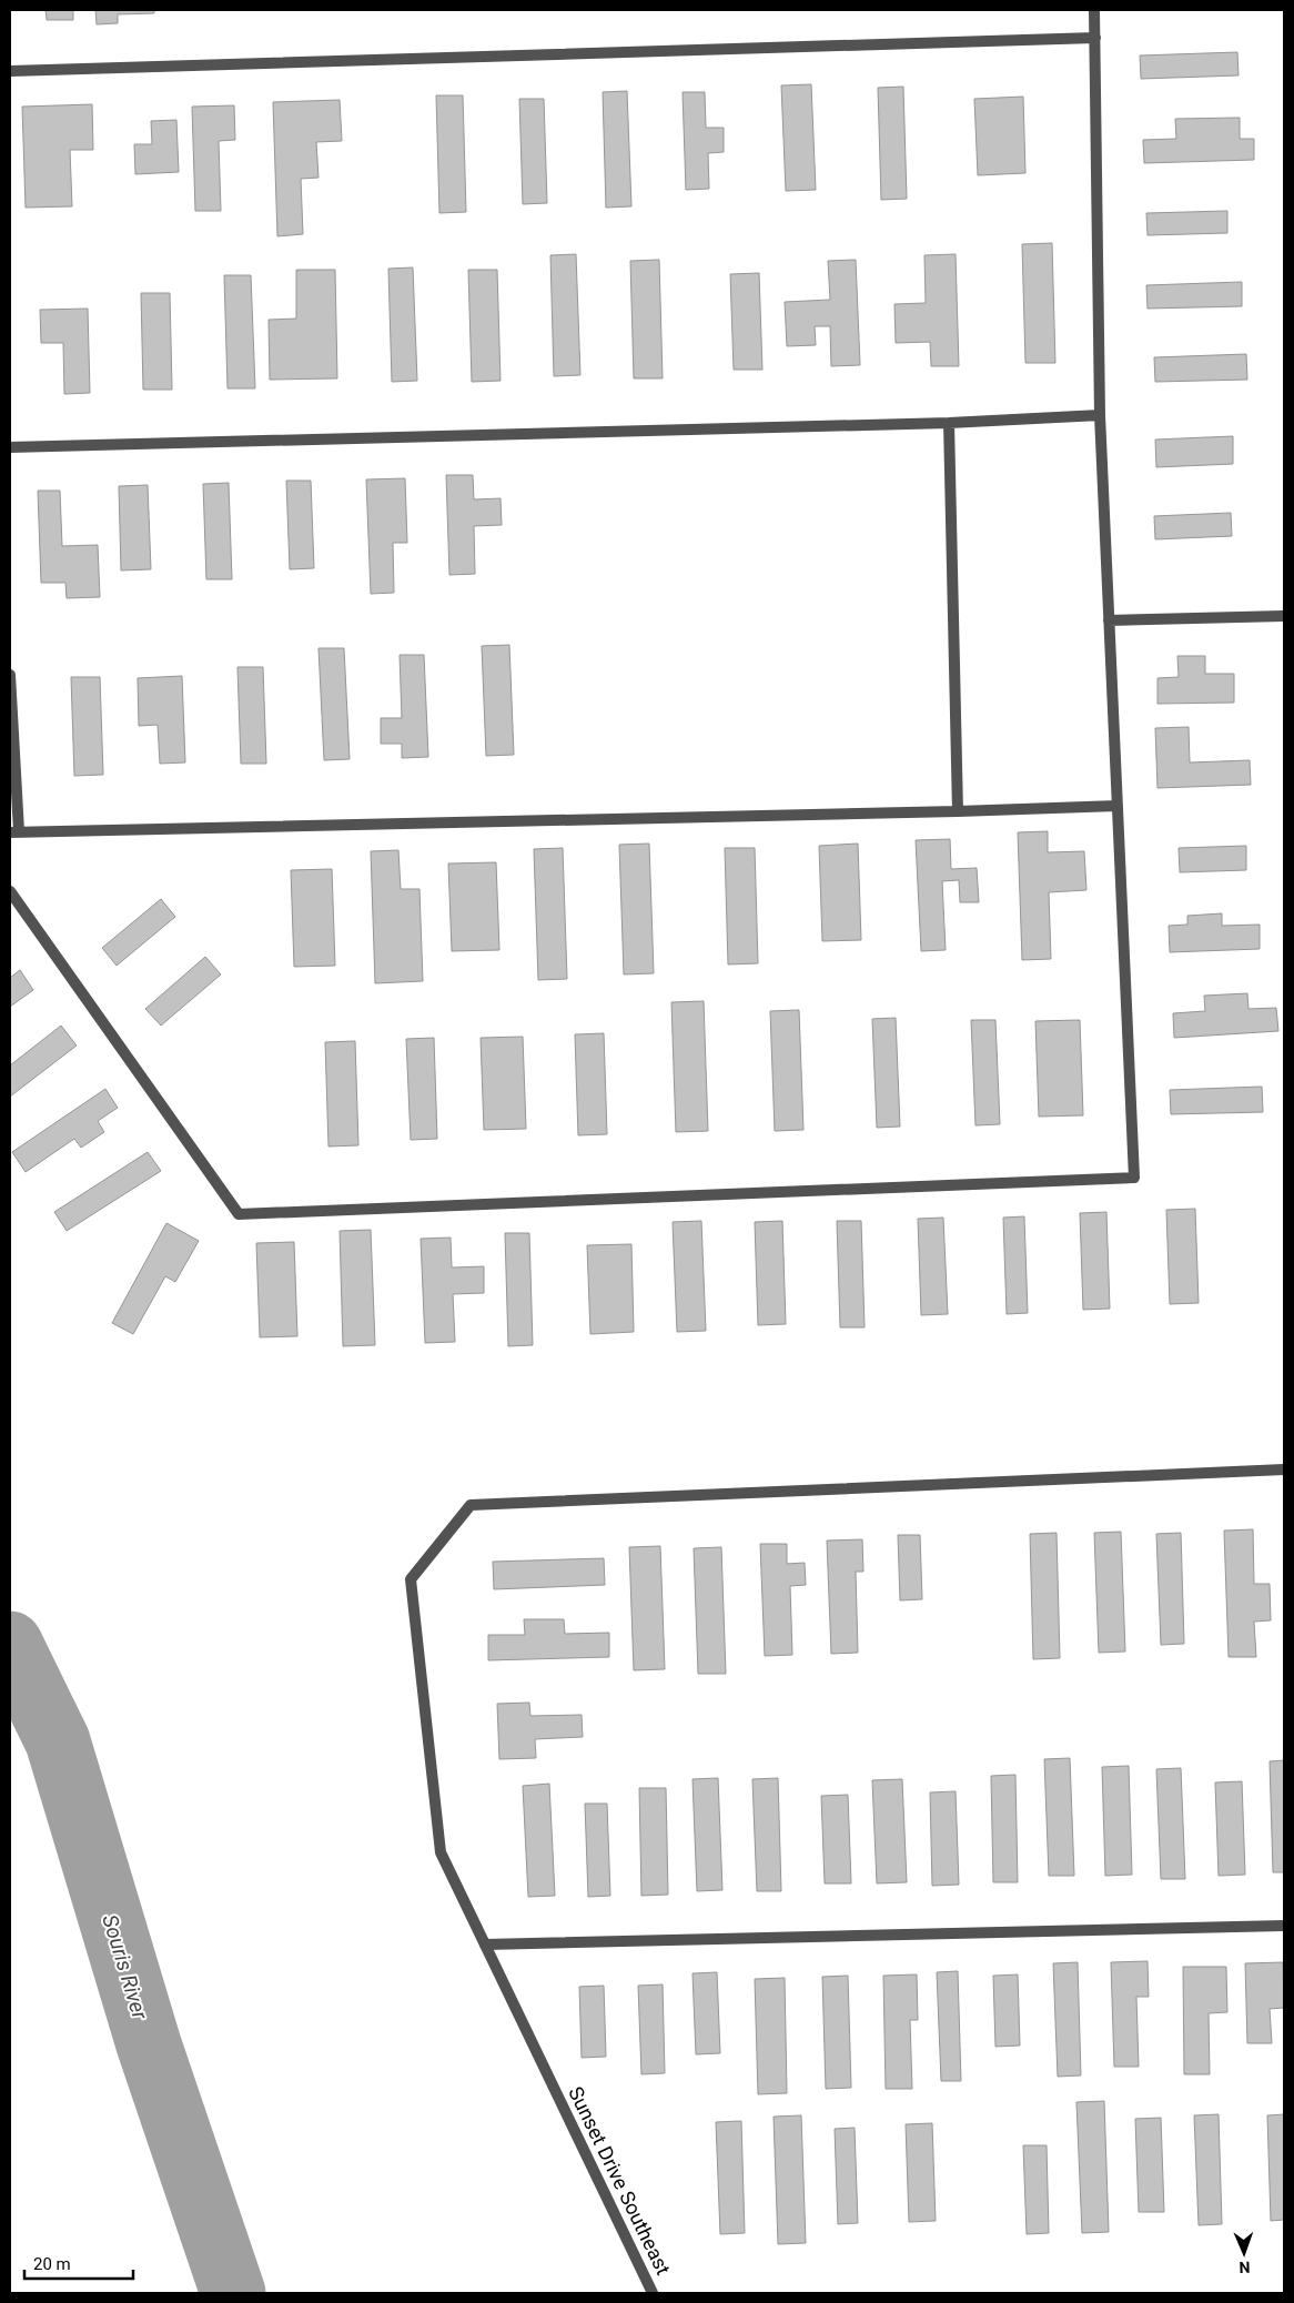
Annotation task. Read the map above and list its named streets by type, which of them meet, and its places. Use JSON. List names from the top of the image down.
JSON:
{
  "streets": {
    "street": ["Sunset Drive Southeast"]
  },
  "water": ["Souris River"],
  "scale_bar": "20 m",
  "north": "bottom"
}
